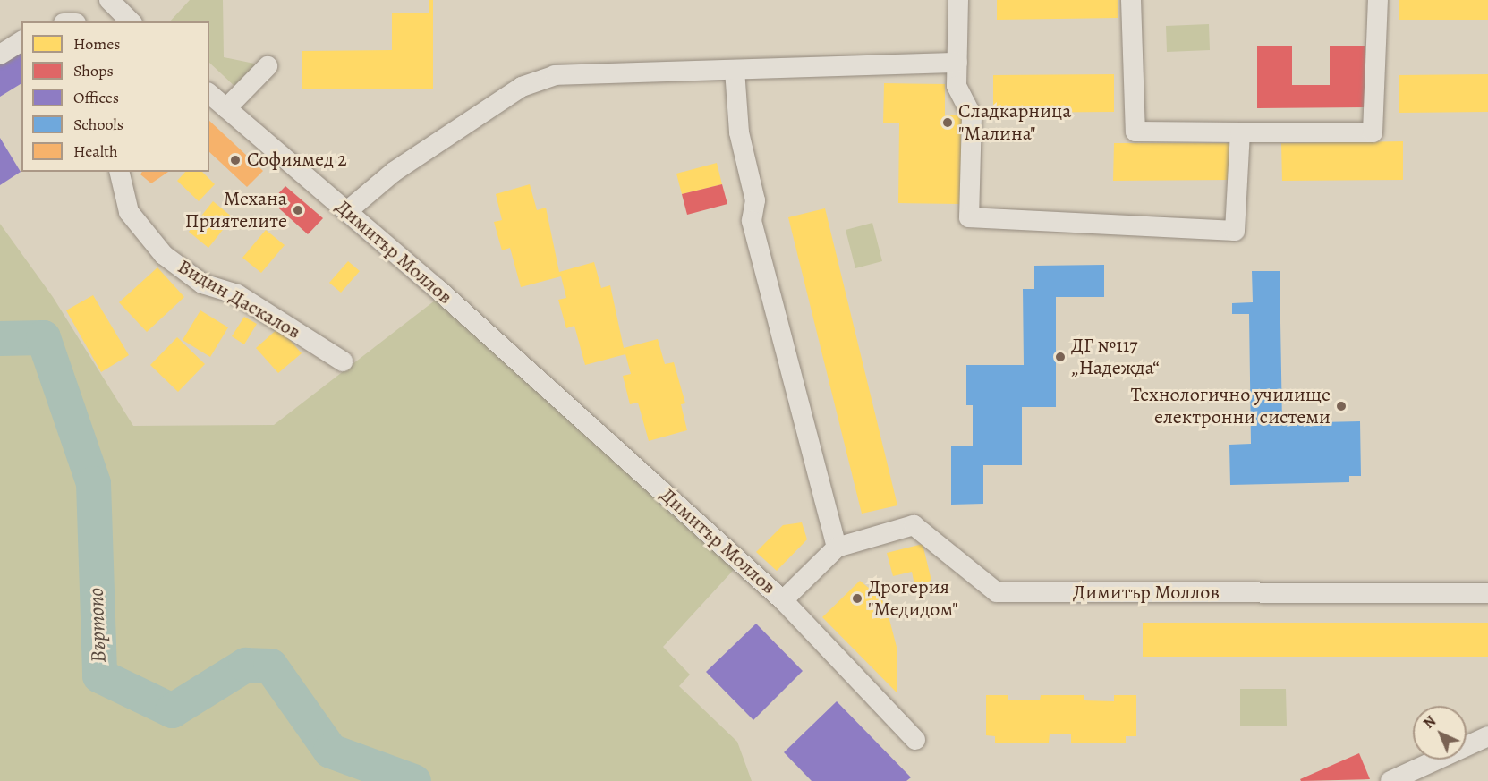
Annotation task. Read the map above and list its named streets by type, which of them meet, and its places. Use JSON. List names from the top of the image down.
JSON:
{
  "streets": {
    "street": ["Димитър Моллов", "Видин Даскалов"]
  },
  "water": ["Въртопо"],
  "places": [
    "Сладкарница \"Малина\"",
    "Софиямед 2",
    "Механа Приятелите",
    "ДГ №117 „Надежда“",
    "Технологично училище електронни системи",
    "Дрогерия \"Медидом\""
  ],
  "legend": [
    "Homes",
    "Shops",
    "Offices",
    "Schools",
    "Health"
  ],
  "north": "top left"
}
